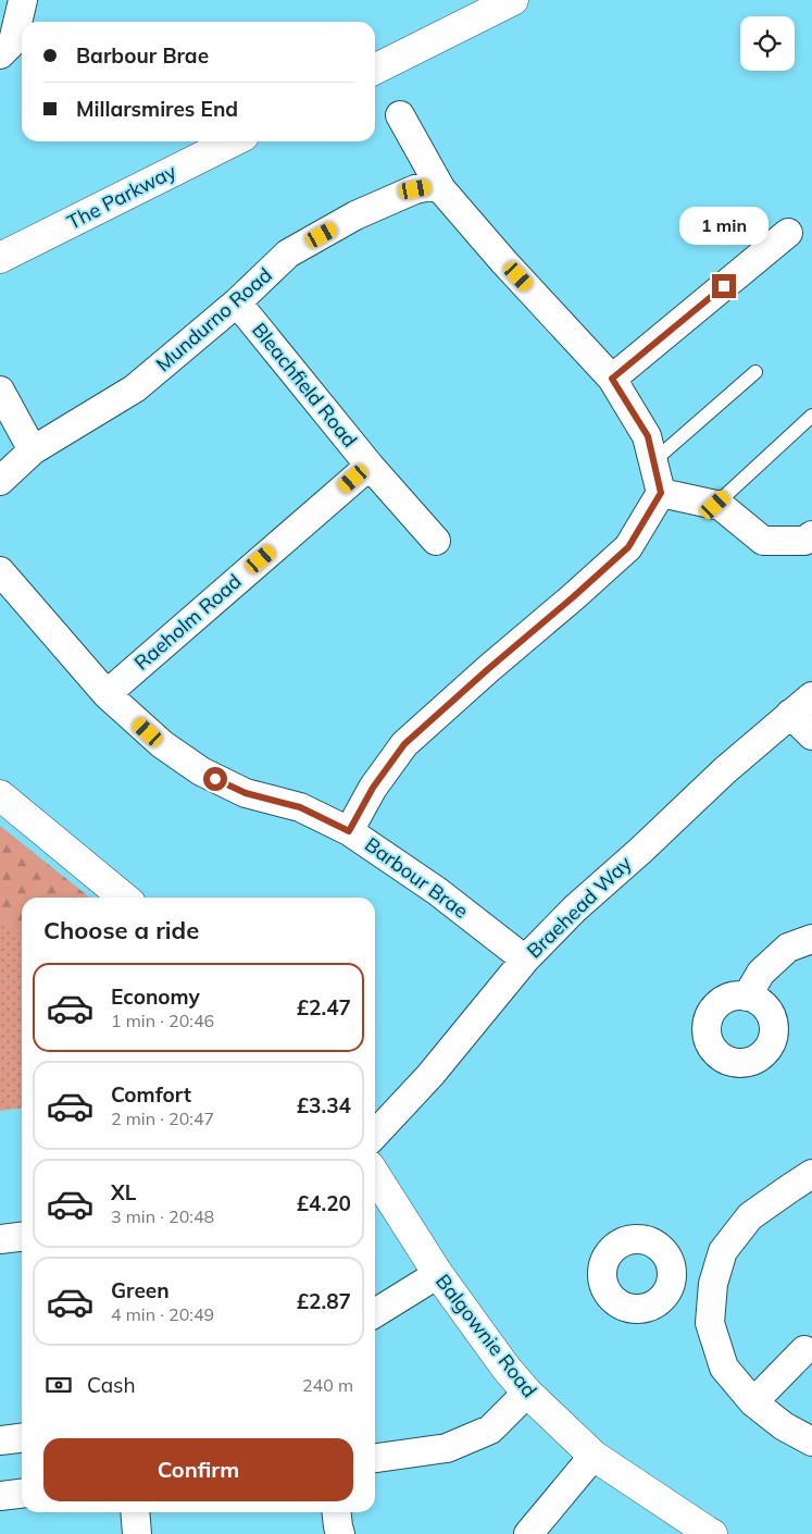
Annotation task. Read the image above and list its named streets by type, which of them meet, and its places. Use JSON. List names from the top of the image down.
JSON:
{
  "streets": {
    "street": [
      "The Parkway",
      "Mundurno Road",
      "Bleachfield Road",
      "Raeholm Road",
      "Barbour Brae",
      "Braehead Way",
      "Balgownie Road"
    ]
  },
  "crossings": [
    ["Mundurno Road", "Bleachfield Road"],
    ["Bleachfield Road", "Raeholm Road"],
    ["Raeholm Road", "Barbour Brae"],
    ["Barbour Brae", "Braehead Way"]
  ],
  "page": {
    "banner": ["Barbour Brae", "Millarsmires End"],
    "bubble": "1 min",
    "heading": "Choose a ride",
    "list": [
      {
        "name": "Economy",
        "note": "1 min · 20:46",
        "value": "£2.47"
      },
      {
        "name": "Comfort",
        "note": "2 min · 20:47",
        "value": "£3.34"
      },
      {
        "name": "XL",
        "note": "3 min · 20:48",
        "value": "£4.20"
      },
      {
        "name": "Green",
        "note": "4 min · 20:49",
        "value": "£2.87"
      }
    ],
    "pay": ["Cash", "240 m"],
    "buttons": "Confirm"
  }
}
